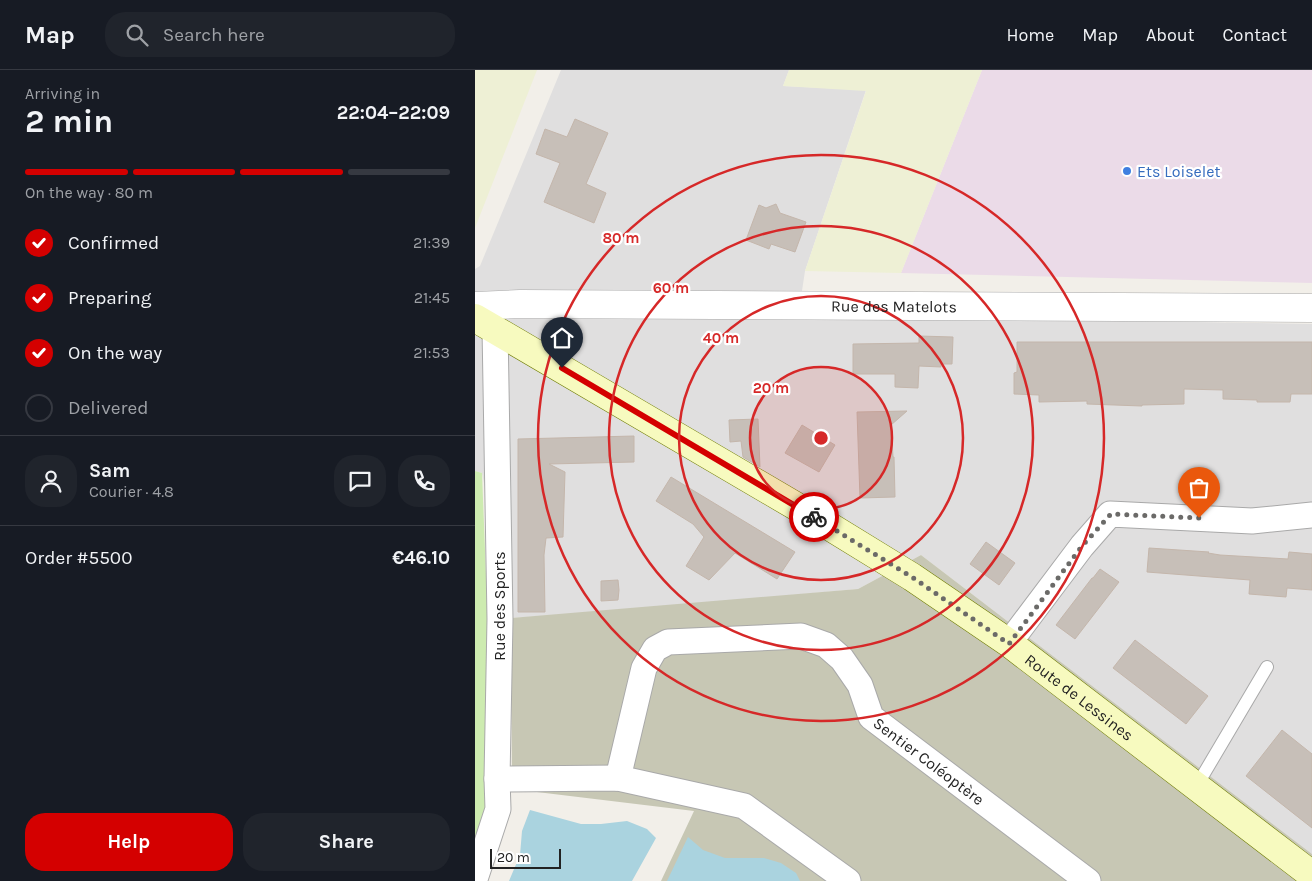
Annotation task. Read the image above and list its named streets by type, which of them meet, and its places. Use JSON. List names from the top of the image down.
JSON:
{
  "streets": {
    "main road": ["Route de Lessines"],
    "street": ["Rue des Matelots", "Rue des Sports", "Sentier Coléoptère"]
  },
  "crossings": [
    ["Rue des Sports", "Route de Lessines"]
  ],
  "places": ["Ets Loiselet"],
  "scale_bar": "20 m",
  "page": {
    "header": "Map",
    "search": "Search here",
    "nav": [
      "Home",
      "Map",
      "About",
      "Contact"
    ],
    "heading": ["2 min", "Arriving in", "22:04–22:09"],
    "panel": [
      "Sam",
      "Courier · 4.8",
      "Order #5500",
      "€46.10"
    ],
    "bar": "On the way · 80 m",
    "list": [
      ["Confirmed", "21:39"],
      ["Preparing", "21:45"],
      ["On the way", "21:53"],
      "Delivered"
    ],
    "buttons": ["Help", "Share"],
    "scale": "20 m"
  },
  "rings": [
    "80 m",
    "60 m",
    "40 m",
    "20 m"
  ]
}
